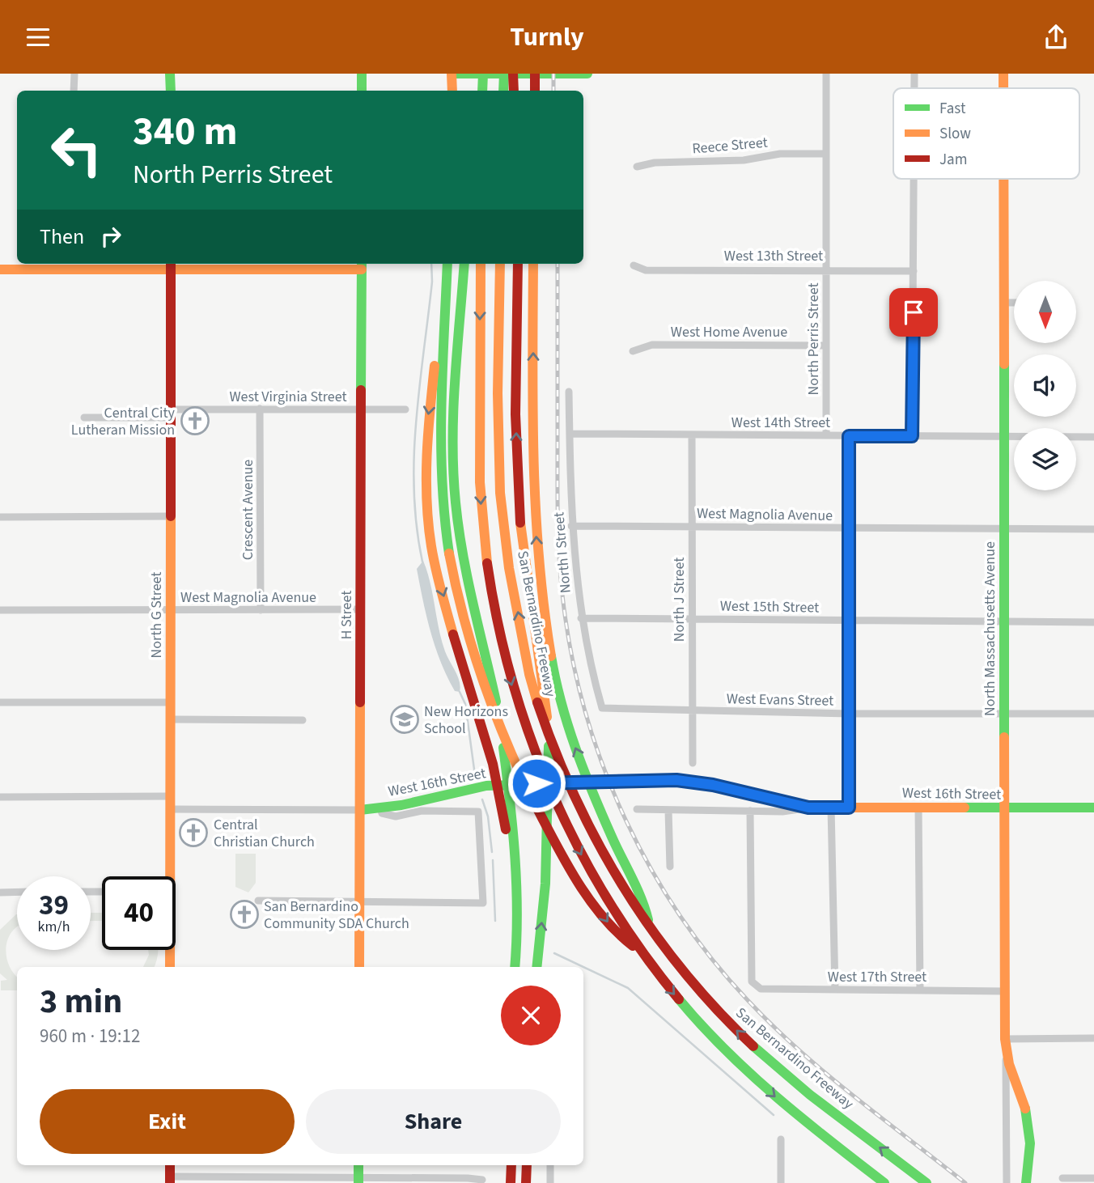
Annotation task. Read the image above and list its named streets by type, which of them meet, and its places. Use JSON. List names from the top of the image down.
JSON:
{
  "streets": {
    "main road": [
      "North G Street",
      "H Street",
      "San Bernardino Freeway",
      "North Massachusetts Avenue",
      "West 16th Street"
    ],
    "street": [
      "Reece Street",
      "West 13th Street",
      "West Home Avenue",
      "North Perris Street",
      "West Virginia Street",
      "West 14th Street",
      "Crescent Avenue",
      "West Magnolia Avenue",
      "North I Street",
      "North J Street",
      "West 15th Street",
      "West Evans Street",
      "West 17th Street"
    ]
  },
  "crossings": [
    ["Reece Street", "North Perris Street"],
    ["West 13th Street", "North Perris Street"],
    ["West Home Avenue", "North Perris Street"],
    ["North Perris Street", "West 14th Street"],
    ["West Virginia Street", "Crescent Avenue"],
    ["West Virginia Street", "North G Street"],
    ["West Virginia Street", "H Street"],
    ["West 14th Street", "North I Street"],
    ["West 14th Street", "North J Street"],
    ["West 14th Street", "North Massachusetts Avenue"],
    ["Crescent Avenue", "West Magnolia Avenue"],
    ["West Magnolia Avenue", "North I Street"],
    ["West Magnolia Avenue", "North J Street"],
    ["West Magnolia Avenue", "North G Street"],
    ["West Magnolia Avenue", "H Street"],
    ["West Magnolia Avenue", "North Massachusetts Avenue"],
    ["North I Street", "West 15th Street"],
    ["North I Street", "West Evans Street"],
    ["North J Street", "West 15th Street"],
    ["North J Street", "West Evans Street"],
    ["West 15th Street", "North Massachusetts Avenue"],
    ["North G Street", "West 16th Street"],
    ["H Street", "West 16th Street"],
    ["North Massachusetts Avenue", "West Evans Street"],
    ["North Massachusetts Avenue", "West 16th Street"],
    ["North Massachusetts Avenue", "West 17th Street"],
    ["West 16th Street", "West 17th Street"]
  ],
  "places": {
    "church": ["Central City Lutheran Mission", "Central Christian Church", "San Bernardino Community SDA Church"],
    "school or university": ["New Horizons School"]
  },
  "legend": ["Fast", "Slow", "Jam"],
  "north": "bottom",
  "page": {
    "header": "Turnly",
    "turn": ["340 m", "North Perris Street"],
    "then": "Then",
    "speed": "39 km/h",
    "limit": "40",
    "heading": ["3 min", "960 m · 19:12"],
    "buttons": ["Exit", "Share"]
  }
}
